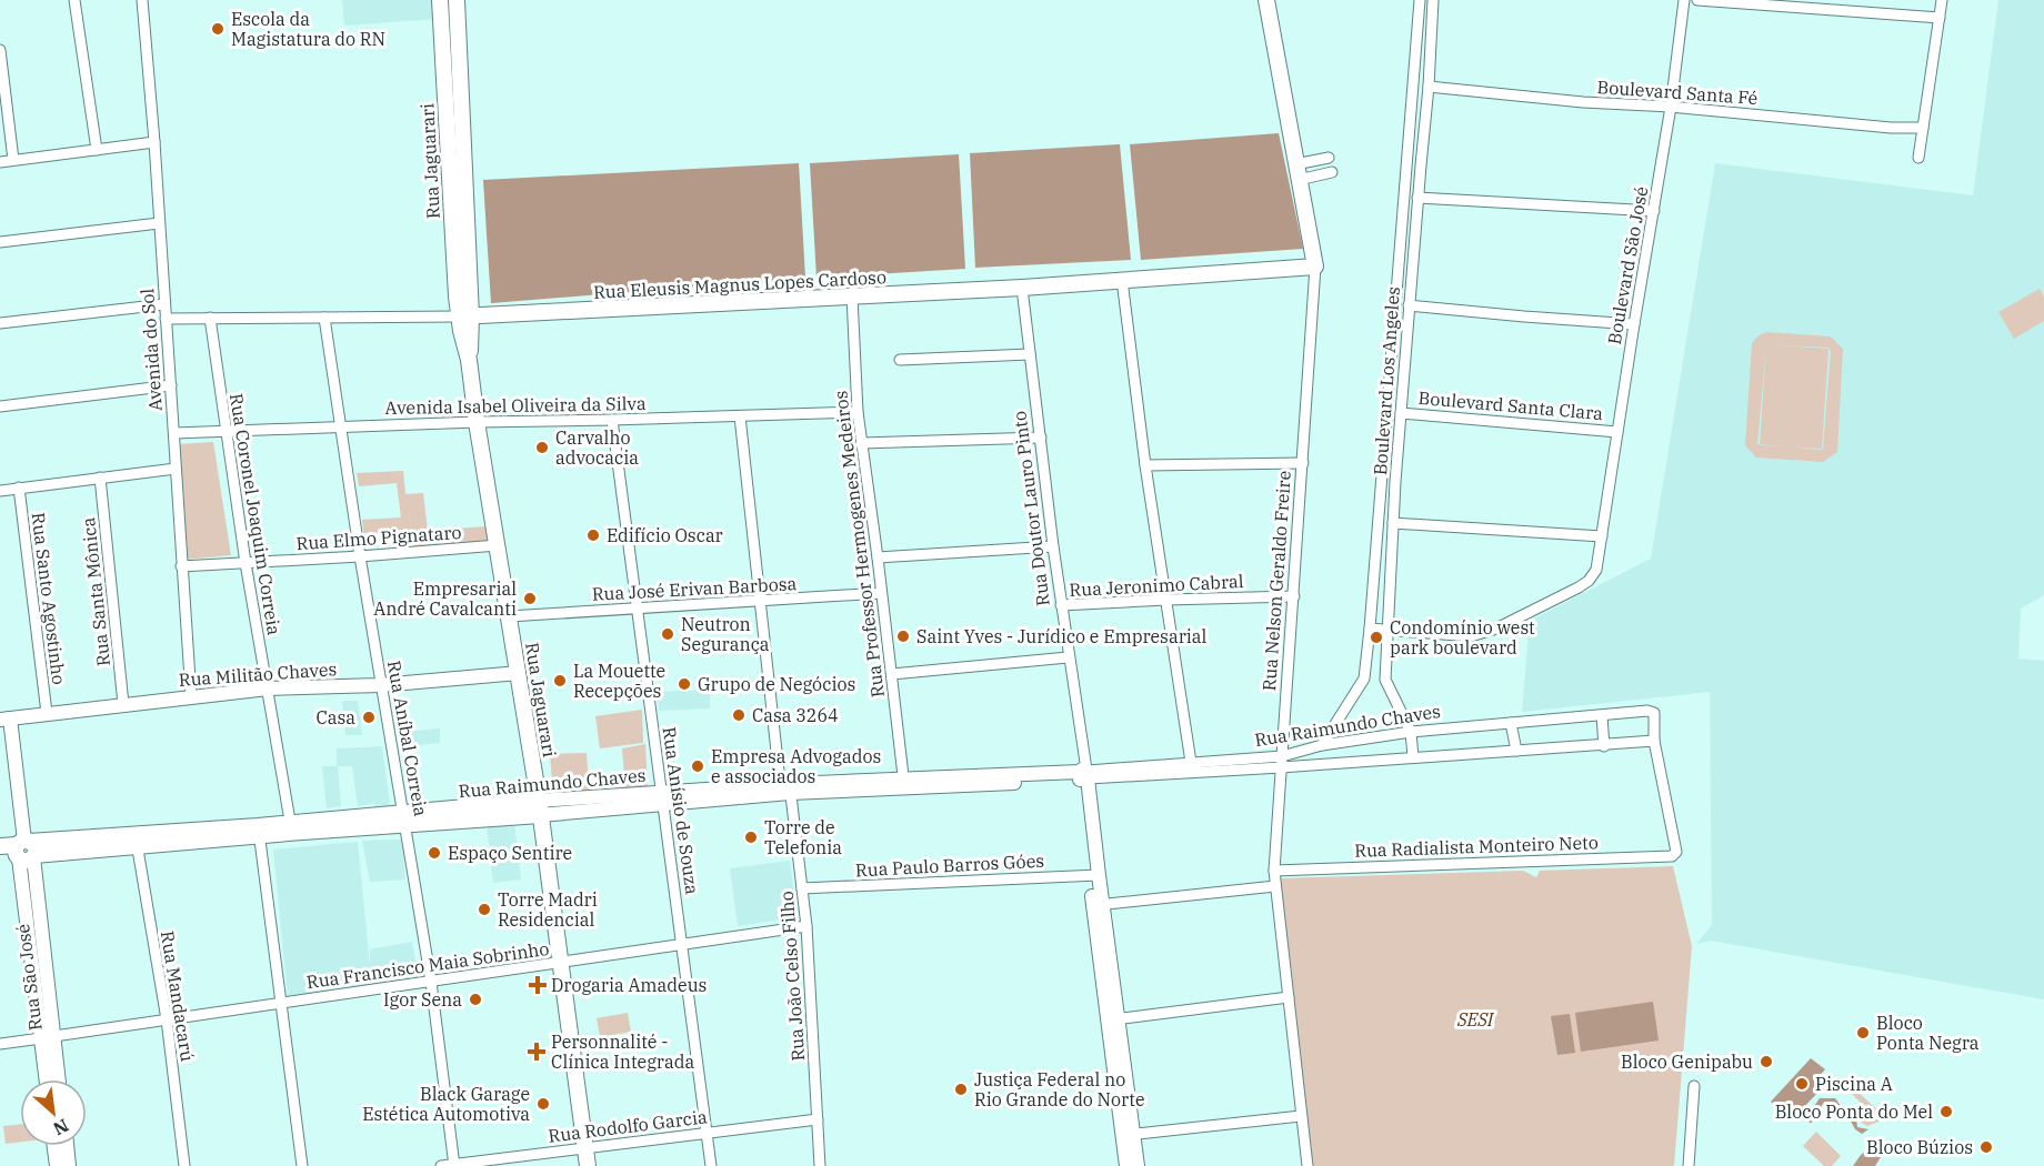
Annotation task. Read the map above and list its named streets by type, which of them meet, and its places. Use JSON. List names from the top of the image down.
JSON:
{
  "streets": {
    "main road": [
      "Rua Jaguarari",
      "Rua Eleusis Magnus Lopes Cardoso",
      "Rua Nelson Geraldo Freire",
      "Rua Raimundo Chaves"
    ],
    "street": [
      "Boulevard Santa Fé",
      "Boulevard São José",
      "Avenida do Sol",
      "Boulevard Los Angeles",
      "Avenida Isabel Oliveira da Silva",
      "Boulevard Santa Clara",
      "Rua Doutor Lauro Pinto",
      "Rua Coronel Joaquim Correia",
      "Rua Elmo Pignataro",
      "Rua Professor Hermogenes Medeiros",
      "Rua Jeronimo Cabral",
      "Rua José Erivan Barbosa",
      "Rua Santa Mônica",
      "Rua Santo Agostinho",
      "Rua Militão Chaves",
      "Rua Aníbal Correia",
      "Rua Anísio de Souza",
      "Rua Radialista Monteiro Neto",
      "Rua Paulo Barros Góes",
      "Rua Francisco Maia Sobrinho",
      "Rua João Celso Filho",
      "Rua São José",
      "Rua Mandacarú",
      "Rua Rodolfo Garcia"
    ]
  },
  "crossings": [
    ["Boulevard Santa Fé", "Boulevard São José"],
    ["Boulevard Santa Fé", "Boulevard Los Angeles"],
    ["Rua Jaguarari", "Rua Eleusis Magnus Lopes Cardoso"],
    ["Rua Jaguarari", "Avenida Isabel Oliveira da Silva"],
    ["Rua Jaguarari", "Rua Elmo Pignataro"],
    ["Rua Jaguarari", "Rua José Erivan Barbosa"],
    ["Rua Jaguarari", "Rua Militão Chaves"],
    ["Rua Jaguarari", "Rua Raimundo Chaves"],
    ["Rua Jaguarari", "Rua Francisco Maia Sobrinho"],
    ["Rua Jaguarari", "Rua Rodolfo Garcia"],
    ["Boulevard São José", "Boulevard Los Angeles"],
    ["Boulevard São José", "Boulevard Santa Clara"],
    ["Rua Eleusis Magnus Lopes Cardoso", "Avenida do Sol"],
    ["Rua Eleusis Magnus Lopes Cardoso", "Rua Doutor Lauro Pinto"],
    ["Rua Eleusis Magnus Lopes Cardoso", "Rua Coronel Joaquim Correia"],
    ["Rua Eleusis Magnus Lopes Cardoso", "Rua Professor Hermogenes Medeiros"],
    ["Rua Eleusis Magnus Lopes Cardoso", "Rua Nelson Geraldo Freire"],
    ["Rua Eleusis Magnus Lopes Cardoso", "Rua Aníbal Correia"],
    ["Avenida do Sol", "Avenida Isabel Oliveira da Silva"],
    ["Avenida do Sol", "Rua Elmo Pignataro"],
    ["Avenida do Sol", "Rua Militão Chaves"],
    ["Boulevard Los Angeles", "Boulevard Santa Clara"],
    ["Boulevard Los Angeles", "Rua Raimundo Chaves"],
    ["Avenida Isabel Oliveira da Silva", "Rua Coronel Joaquim Correia"],
    ["Avenida Isabel Oliveira da Silva", "Rua Professor Hermogenes Medeiros"],
    ["Avenida Isabel Oliveira da Silva", "Rua Aníbal Correia"],
    ["Avenida Isabel Oliveira da Silva", "Rua Anísio de Souza"],
    ["Avenida Isabel Oliveira da Silva", "Rua João Celso Filho"],
    ["Rua Doutor Lauro Pinto", "Rua Jeronimo Cabral"],
    ["Rua Doutor Lauro Pinto", "Rua Raimundo Chaves"],
    ["Rua Doutor Lauro Pinto", "Rua Paulo Barros Góes"],
    ["Rua Coronel Joaquim Correia", "Rua Elmo Pignataro"],
    ["Rua Coronel Joaquim Correia", "Rua Militão Chaves"],
    ["Rua Coronel Joaquim Correia", "Rua Raimundo Chaves"],
    ["Rua Elmo Pignataro", "Rua Aníbal Correia"],
    ["Rua Professor Hermogenes Medeiros", "Rua José Erivan Barbosa"],
    ["Rua Professor Hermogenes Medeiros", "Rua Raimundo Chaves"],
    ["Rua Nelson Geraldo Freire", "Rua Jeronimo Cabral"],
    ["Rua Nelson Geraldo Freire", "Rua Raimundo Chaves"],
    ["Rua Nelson Geraldo Freire", "Rua Radialista Monteiro Neto"],
    ["Rua José Erivan Barbosa", "Rua Anísio de Souza"],
    ["Rua José Erivan Barbosa", "Rua João Celso Filho"],
    ["Rua Santa Mônica", "Rua Militão Chaves"],
    ["Rua Santo Agostinho", "Rua Militão Chaves"],
    ["Rua Militão Chaves", "Rua Aníbal Correia"],
    ["Rua Militão Chaves", "Rua São José"],
    ["Rua Raimundo Chaves", "Rua Aníbal Correia"],
    ["Rua Raimundo Chaves", "Rua Anísio de Souza"],
    ["Rua Raimundo Chaves", "Rua Radialista Monteiro Neto"],
    ["Rua Raimundo Chaves", "Rua João Celso Filho"],
    ["Rua Raimundo Chaves", "Rua São José"],
    ["Rua Raimundo Chaves", "Rua Mandacarú"],
    ["Rua Aníbal Correia", "Rua Francisco Maia Sobrinho"],
    ["Rua Aníbal Correia", "Rua Rodolfo Garcia"],
    ["Rua Anísio de Souza", "Rua Francisco Maia Sobrinho"],
    ["Rua Anísio de Souza", "Rua Rodolfo Garcia"],
    ["Rua Paulo Barros Góes", "Rua João Celso Filho"],
    ["Rua Francisco Maia Sobrinho", "Rua João Celso Filho"],
    ["Rua Francisco Maia Sobrinho", "Rua São José"],
    ["Rua Francisco Maia Sobrinho", "Rua Mandacarú"],
    ["Rua João Celso Filho", "Rua Rodolfo Garcia"]
  ],
  "parks": ["SESI"],
  "places": {
    "other": [
      "Escola da Magistatura do RN",
      "Carvalho advocacia",
      "Edifício Oscar",
      "Empresarial André Cavalcanti",
      "Neutron Segurança",
      "Saint Yves - Jurídico e Empresarial",
      "Condomínio west park boulevard",
      "La Mouette Recepções",
      "Grupo de Negócios",
      "Casa 3264",
      "Casa",
      "Empresa Advogados e associados",
      "Torre de Telefonia",
      "Espaço Sentire",
      "Torre Madri Residencial",
      "Igor Sena",
      "Bloco Ponta Negra",
      "Bloco Genipabu",
      "Piscina A",
      "Justiça Federal no Rio Grande do Norte",
      "Black Garage Estética Automotiva",
      "Bloco Ponta do Mel",
      "Bloco Búzios"
    ],
    "health": ["Drogaria Amadeus", "Personnalité - Clínica Integrada"]
  },
  "north": "bottom right"
}
